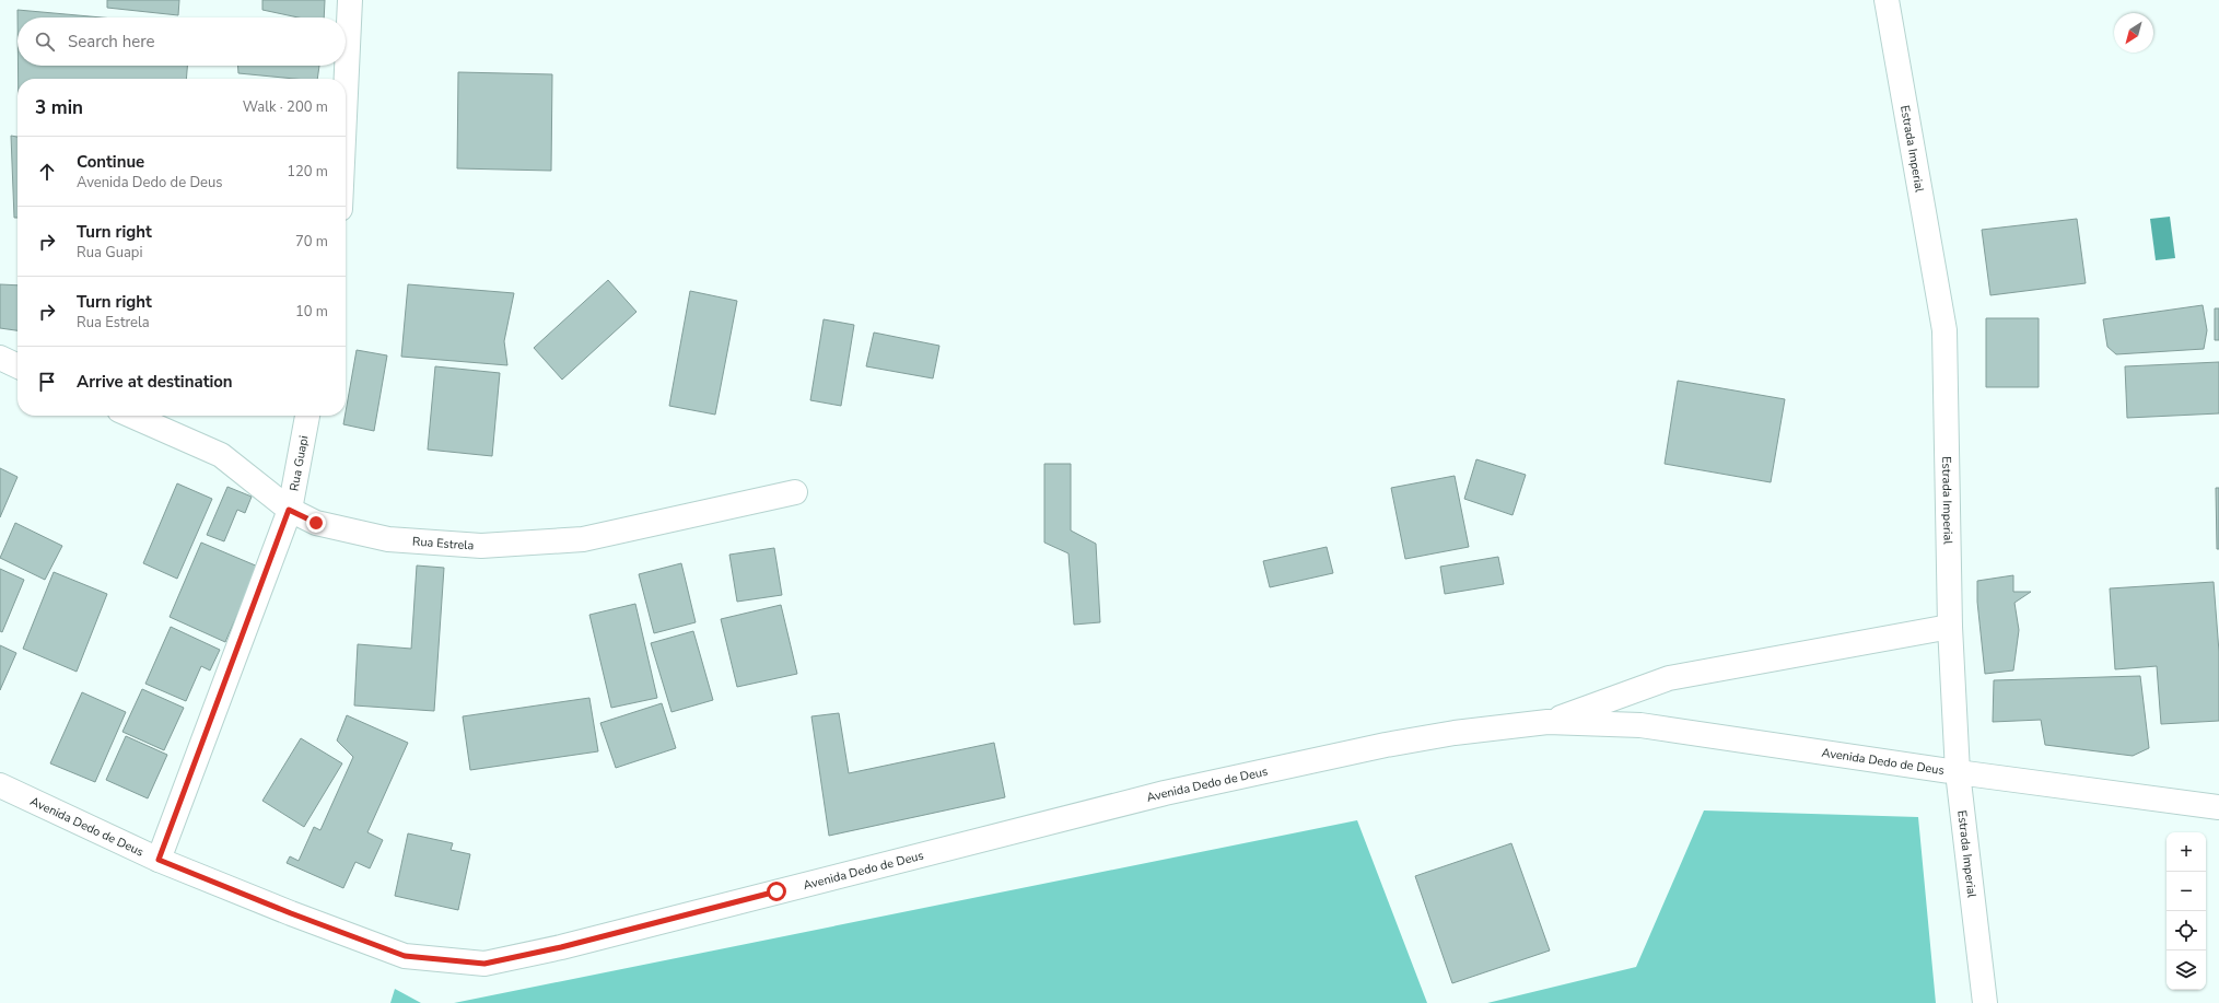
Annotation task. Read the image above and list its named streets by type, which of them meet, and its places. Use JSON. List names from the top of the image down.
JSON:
{
  "streets": {
    "street": [
      "Estrada Imperial",
      "Rua Guapi",
      "Rua Estrela",
      "Avenida Dedo de Deus"
    ]
  },
  "crossings": [
    ["Estrada Imperial", "Avenida Dedo de Deus"],
    ["Rua Guapi", "Rua Estrela"],
    ["Rua Guapi", "Avenida Dedo de Deus"]
  ],
  "north": "bottom left",
  "page": {
    "search": "Search here",
    "heading": ["3 min", "Walk · 200 m"],
    "list": [
      ["Continue", "Avenida Dedo de Deus", "120 m"],
      ["Turn right", "Rua Guapi", "70 m"],
      ["Turn right", "Rua Estrela", "10 m"],
      "Arrive at destination"
    ],
    "map_buttons": ["+", "−"]
  }
}
